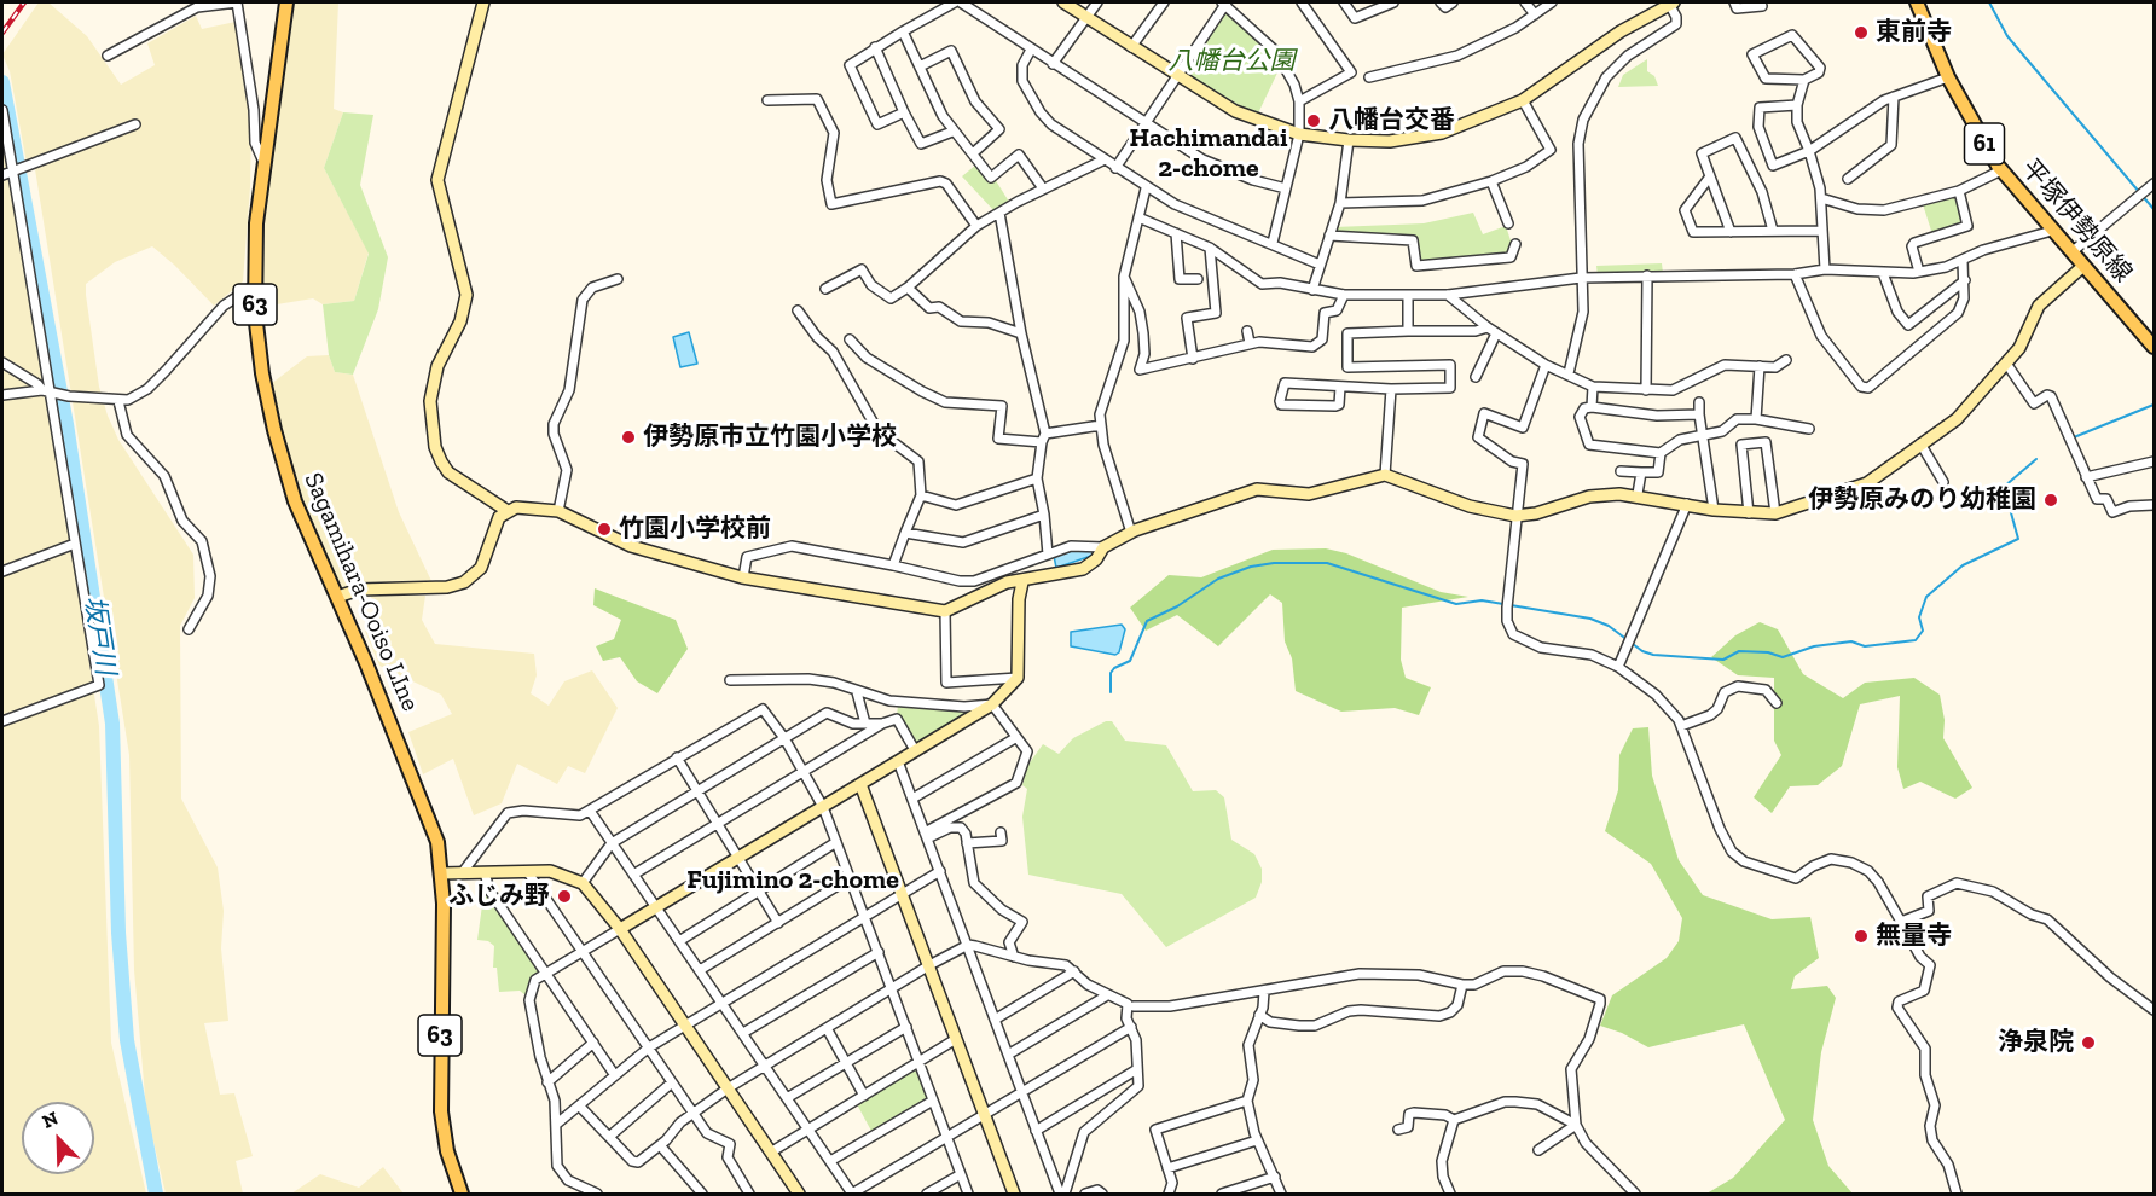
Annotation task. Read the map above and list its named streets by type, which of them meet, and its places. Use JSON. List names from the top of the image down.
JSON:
{
  "streets": {
    "main road": [
      "61",
      "平塚伊勢原線",
      "63",
      "Sagamihara-Ooiso LIne"
    ]
  },
  "districts": ["Hachimandai 2-chome", "Fujimino 2-chome"],
  "water": ["坂戸川"],
  "parks": ["八幡台公園"],
  "places": [
    "東前寺",
    "八幡台交番",
    "伊勢原市立竹園小学校",
    "伊勢原みのり幼稚園",
    "竹園小学校前",
    "ふじみ野",
    "無量寺",
    "浄泉院"
  ],
  "north": "top left"
}
